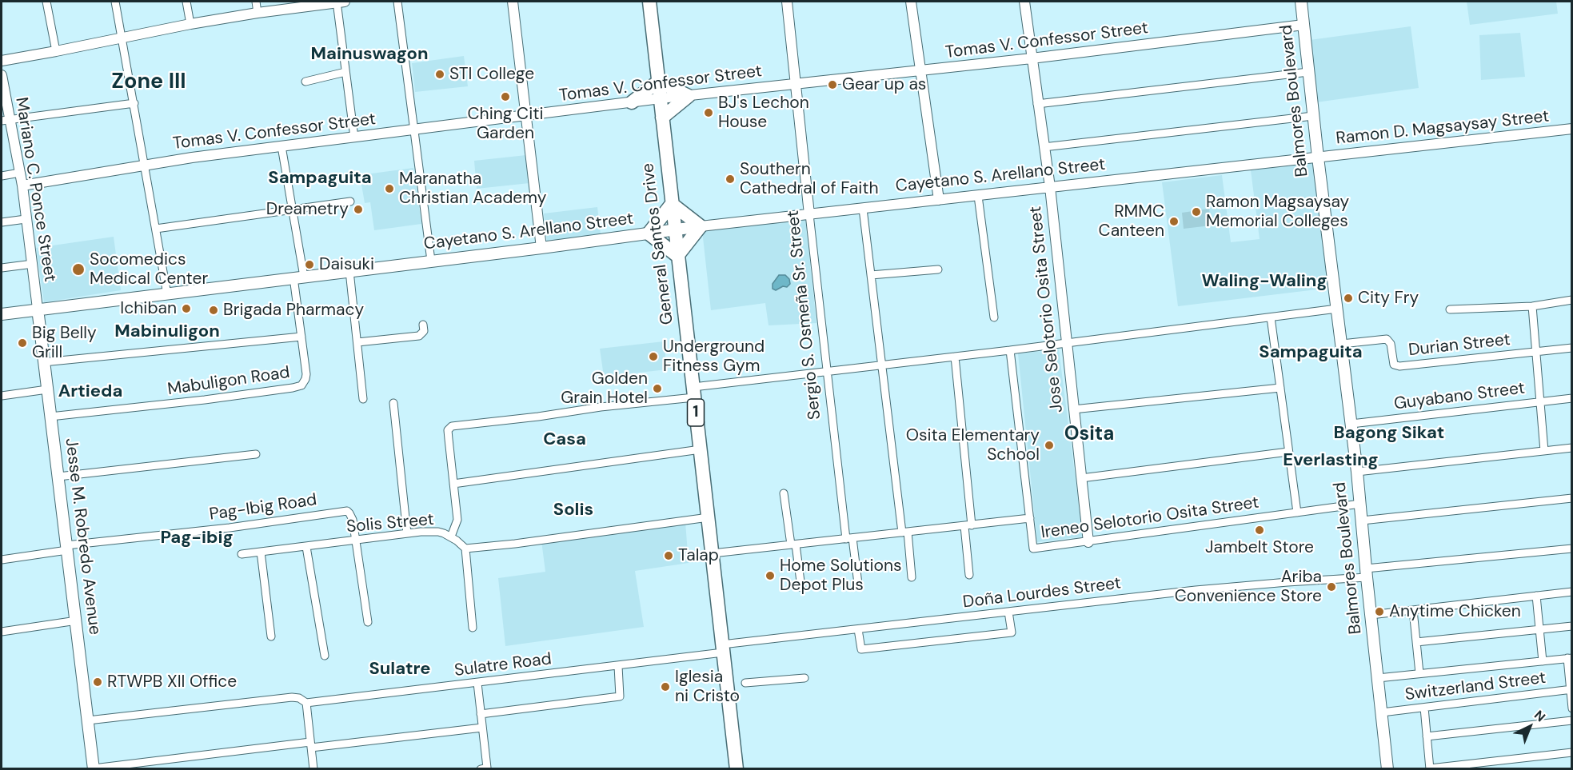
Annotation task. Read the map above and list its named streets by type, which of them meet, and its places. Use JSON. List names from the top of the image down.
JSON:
{
  "streets": {
    "highway": ["General Santos Drive", "1"],
    "main road": ["Balmores Boulevard", "Cayetano S. Arellano Street", "Jesse M. Robredo Avenue"],
    "street": [
      "Tomas V. Confessor Street",
      "Ramon D. Magsaysay Street",
      "Mariano C. Ponce Street",
      "Jose Selotorio Osita Street",
      "Sergio S. Osmeña Sr. Street",
      "Durian Street",
      "Mabuligon Road",
      "Guyabano Street",
      "Pag-Ibig Road",
      "Ireneo Selotorio Osita Street",
      "Solis Street",
      "Doña Lourdes Street",
      "Sulatre Road",
      "Switzerland Street"
    ]
  },
  "crossings": [
    ["Tomas V. Confessor Street", "Balmores Boulevard"],
    ["Tomas V. Confessor Street", "Mariano C. Ponce Street"],
    ["Tomas V. Confessor Street", "General Santos Drive"],
    ["Tomas V. Confessor Street", "Jose Selotorio Osita Street"],
    ["Tomas V. Confessor Street", "Sergio S. Osmeña Sr. Street"],
    ["Tomas V. Confessor Street", "Mabuligon Road"],
    ["Balmores Boulevard", "Ramon D. Magsaysay Street"],
    ["Balmores Boulevard", "Cayetano S. Arellano Street"],
    ["Balmores Boulevard", "Durian Street"],
    ["Balmores Boulevard", "Guyabano Street"],
    ["Balmores Boulevard", "Ireneo Selotorio Osita Street"],
    ["Balmores Boulevard", "Doña Lourdes Street"],
    ["Balmores Boulevard", "Switzerland Street"],
    ["Ramon D. Magsaysay Street", "Cayetano S. Arellano Street"],
    ["Cayetano S. Arellano Street", "Mariano C. Ponce Street"],
    ["Cayetano S. Arellano Street", "General Santos Drive"],
    ["Cayetano S. Arellano Street", "Jose Selotorio Osita Street"],
    ["Cayetano S. Arellano Street", "Sergio S. Osmeña Sr. Street"],
    ["Cayetano S. Arellano Street", "Mabuligon Road"],
    ["Cayetano S. Arellano Street", "Jesse M. Robredo Avenue"],
    ["Mariano C. Ponce Street", "Jesse M. Robredo Avenue"],
    ["General Santos Drive", "Ireneo Selotorio Osita Street"],
    ["General Santos Drive", "Doña Lourdes Street"],
    ["General Santos Drive", "Sulatre Road"],
    ["Jose Selotorio Osita Street", "Ireneo Selotorio Osita Street"],
    ["Sergio S. Osmeña Sr. Street", "Ireneo Selotorio Osita Street"],
    ["Mabuligon Road", "Jesse M. Robredo Avenue"],
    ["Pag-Ibig Road", "Solis Street"],
    ["Pag-Ibig Road", "Jesse M. Robredo Avenue"],
    ["Jesse M. Robredo Avenue", "Sulatre Road"],
    ["Doña Lourdes Street", "Sulatre Road"]
  ],
  "districts": [
    "Mainuswagon",
    "Zone III",
    "Sampaguita",
    "Waling-Waling",
    "Mabinuligon",
    "Sampaguita",
    "Artieda",
    "Bagong Sikat",
    "Osita",
    "Casa",
    "Everlasting",
    "Solis",
    "Pag-ibig",
    "Sulatre"
  ],
  "places": [
    "STI College",
    "Gear up as",
    "Ching Citi Garden",
    "BJ's Lechon House",
    "Southern Cathedral of Faith",
    "Maranatha Christian Academy",
    "Dreametry",
    "Ramon Magsaysay Memorial Colleges",
    "RMMC Canteen",
    "Daisuki",
    "Socomedics Medical Center",
    "City Fry",
    "Ichiban",
    "Brigada Pharmacy",
    "Big Belly Grill",
    "Underground Fitness Gym",
    "Golden Grain Hotel",
    "Osita Elementary School",
    "Jambelt Store",
    "Talap",
    "Home Solutions Depot Plus",
    "Ariba Convenience Store",
    "Anytime Chicken",
    "RTWPB XII Office",
    "Iglesia ni Cristo"
  ],
  "north": "top right"
}
